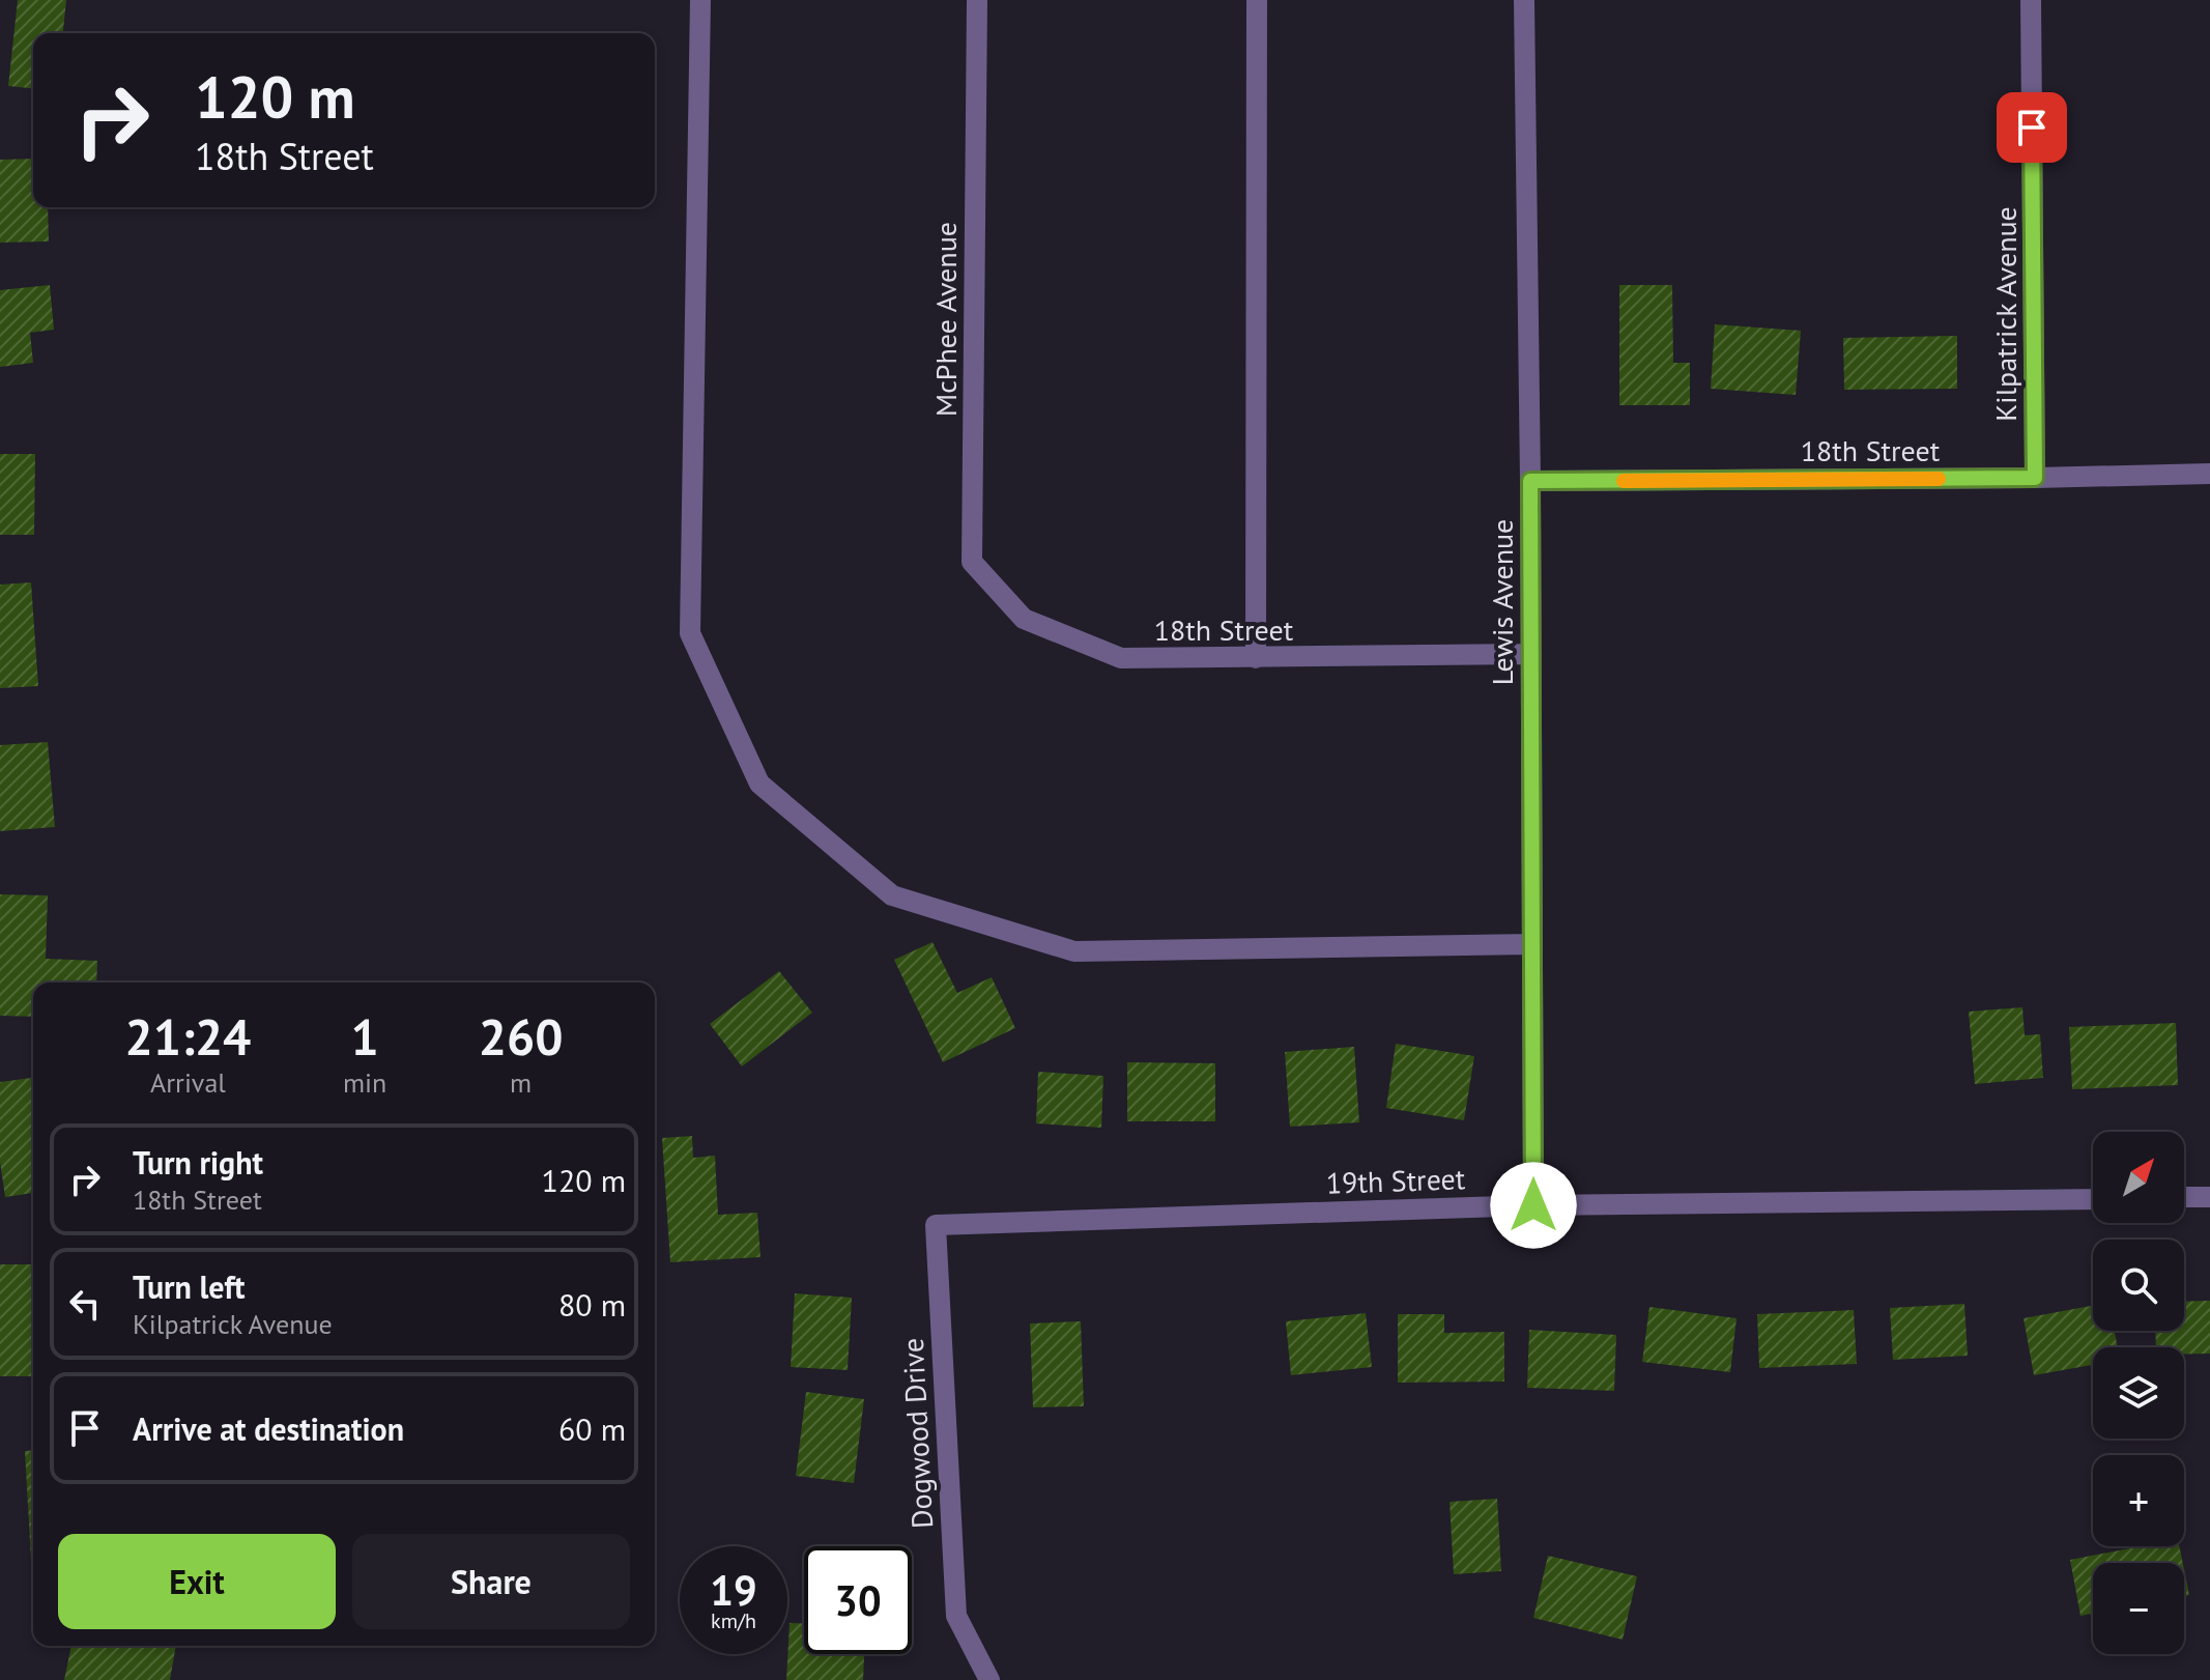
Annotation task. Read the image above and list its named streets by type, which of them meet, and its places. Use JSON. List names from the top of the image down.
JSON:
{
  "streets": {
    "street": [
      "Kilpatrick Avenue",
      "McPhee Avenue",
      "18th Street",
      "Lewis Avenue",
      "19th Street",
      "Dogwood Drive"
    ]
  },
  "crossings": [
    ["Kilpatrick Avenue", "18th Street"],
    ["McPhee Avenue", "18th Street"],
    ["18th Street", "Lewis Avenue"],
    ["Lewis Avenue", "19th Street"],
    ["19th Street", "Dogwood Drive"]
  ],
  "north": "top right",
  "page": {
    "turn": ["120 m", "18th Street"],
    "eta": [
      "21:24",
      "Arrival",
      "1",
      "min",
      "260",
      "m"
    ],
    "list": [
      {
        "name": "Turn right",
        "note": "18th Street",
        "value": "120 m"
      },
      {
        "name": "Turn left",
        "note": "Kilpatrick Avenue",
        "value": "80 m"
      },
      {
        "name": "Arrive at destination",
        "value": "60 m"
      }
    ],
    "map_buttons": ["+", "−"],
    "buttons": ["Exit", "Share"],
    "speed": "19 km/h",
    "limit": "30"
  }
}
